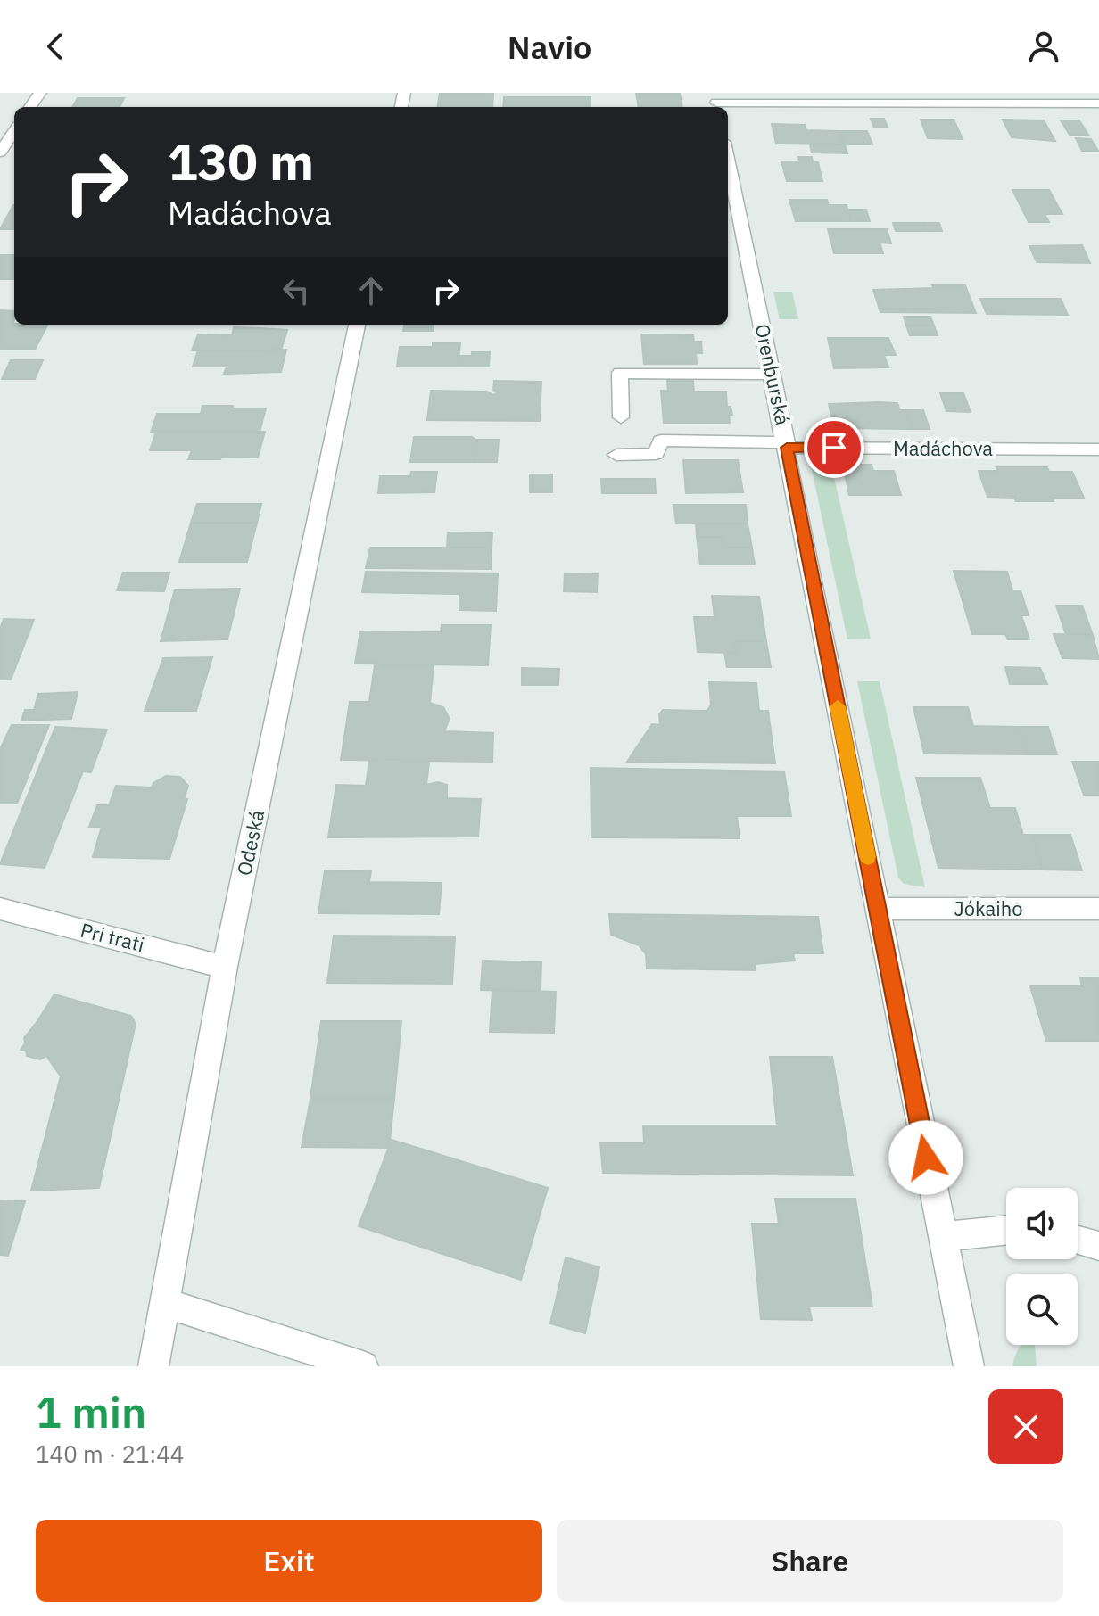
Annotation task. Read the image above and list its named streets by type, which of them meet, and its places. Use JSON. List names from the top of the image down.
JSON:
{
  "streets": {
    "street": [
      "Orenburská",
      "Madáchova",
      "Odeská",
      "Jókaiho",
      "Pri trati"
    ]
  },
  "crossings": [
    ["Orenburská", "Madáchova"],
    ["Orenburská", "Jókaiho"],
    ["Odeská", "Pri trati"]
  ],
  "page": {
    "header": "Navio",
    "turn": ["130 m", "Madáchova"],
    "heading": ["1 min", "140 m · 21:44"],
    "buttons": ["Exit", "Share"]
  }
}
